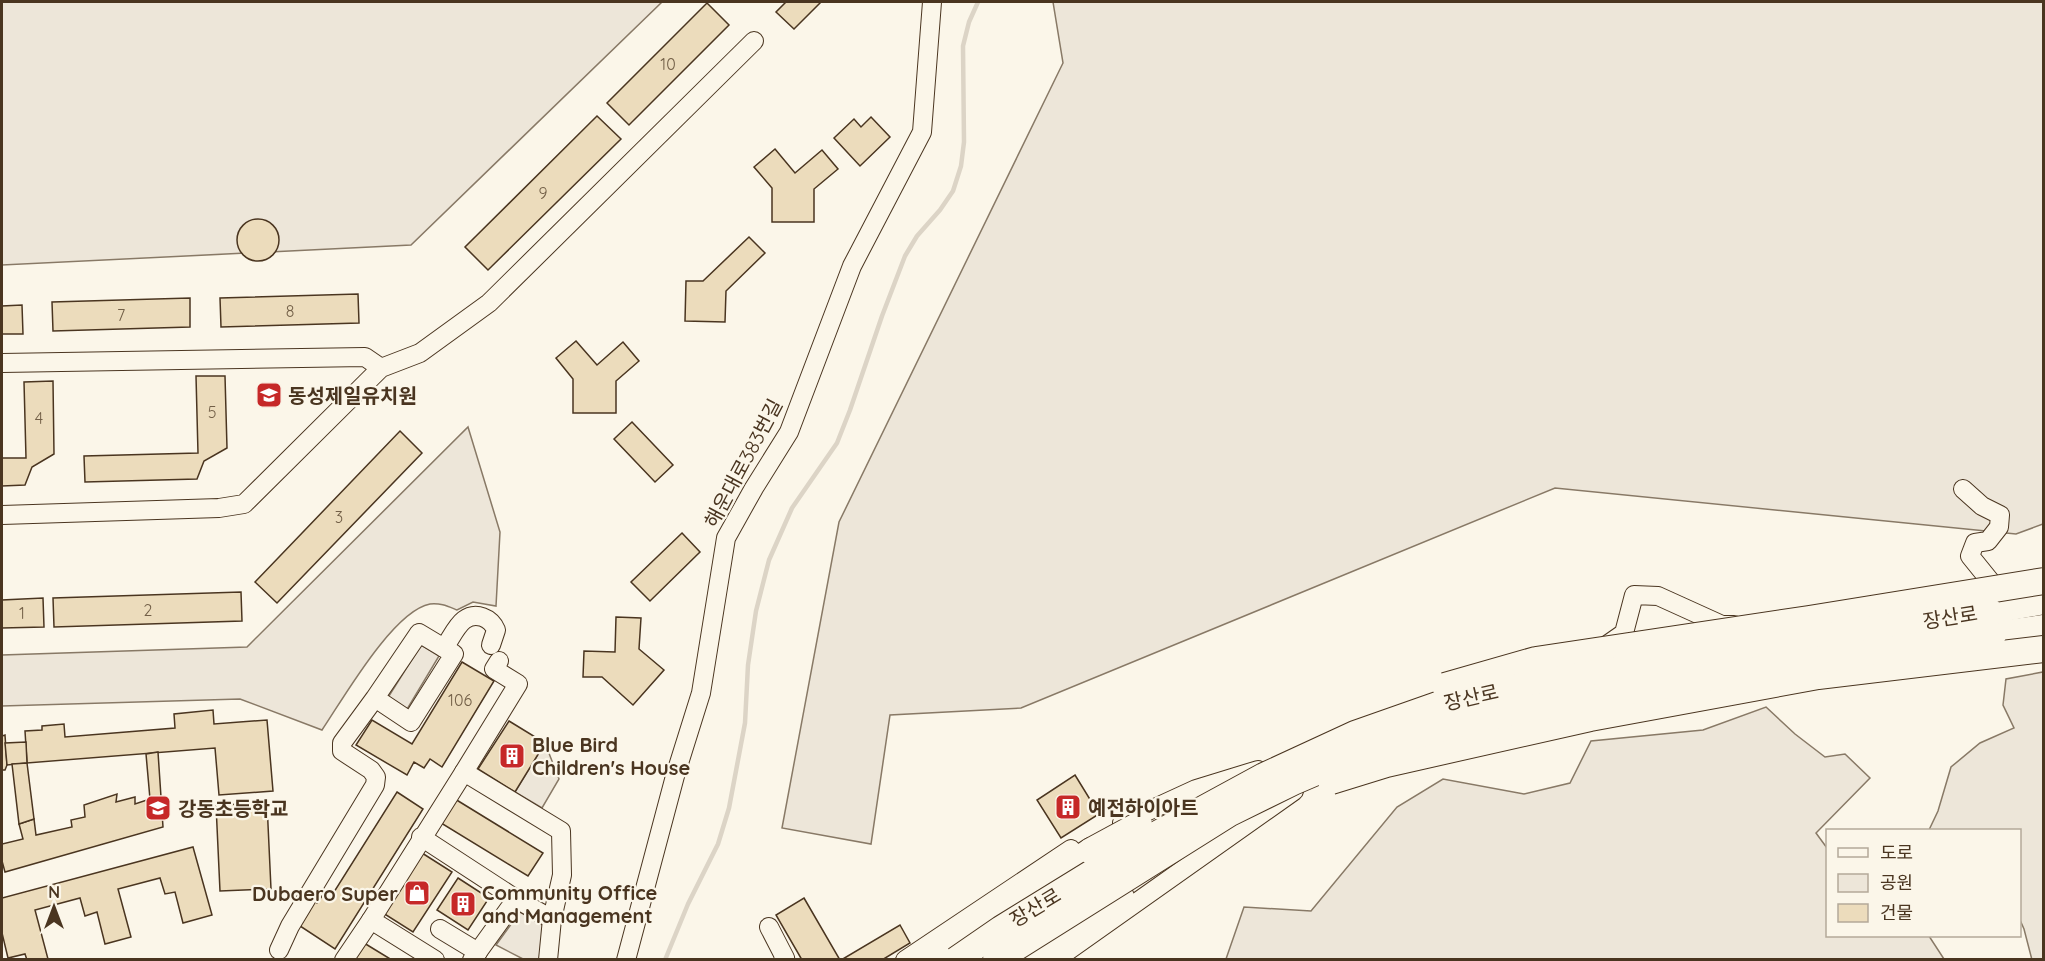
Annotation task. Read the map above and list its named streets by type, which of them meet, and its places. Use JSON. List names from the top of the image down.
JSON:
{
  "streets": {
    "highway": ["장산로"],
    "street": ["해운대로383번길"]
  },
  "places": {
    "school or university": ["동성제일유치원", "강동초등학교"],
    "building": ["Blue Bird Children's House", "예전하이아트", "Community Office and Management"],
    "shop": ["Dubaero Super"]
  },
  "house_numbers": [
    "10",
    "9",
    "8",
    "7",
    "5",
    "4",
    "3",
    "2",
    "1",
    "106"
  ],
  "legend": ["도로", "공원", "건물"],
  "north": "top"
}
